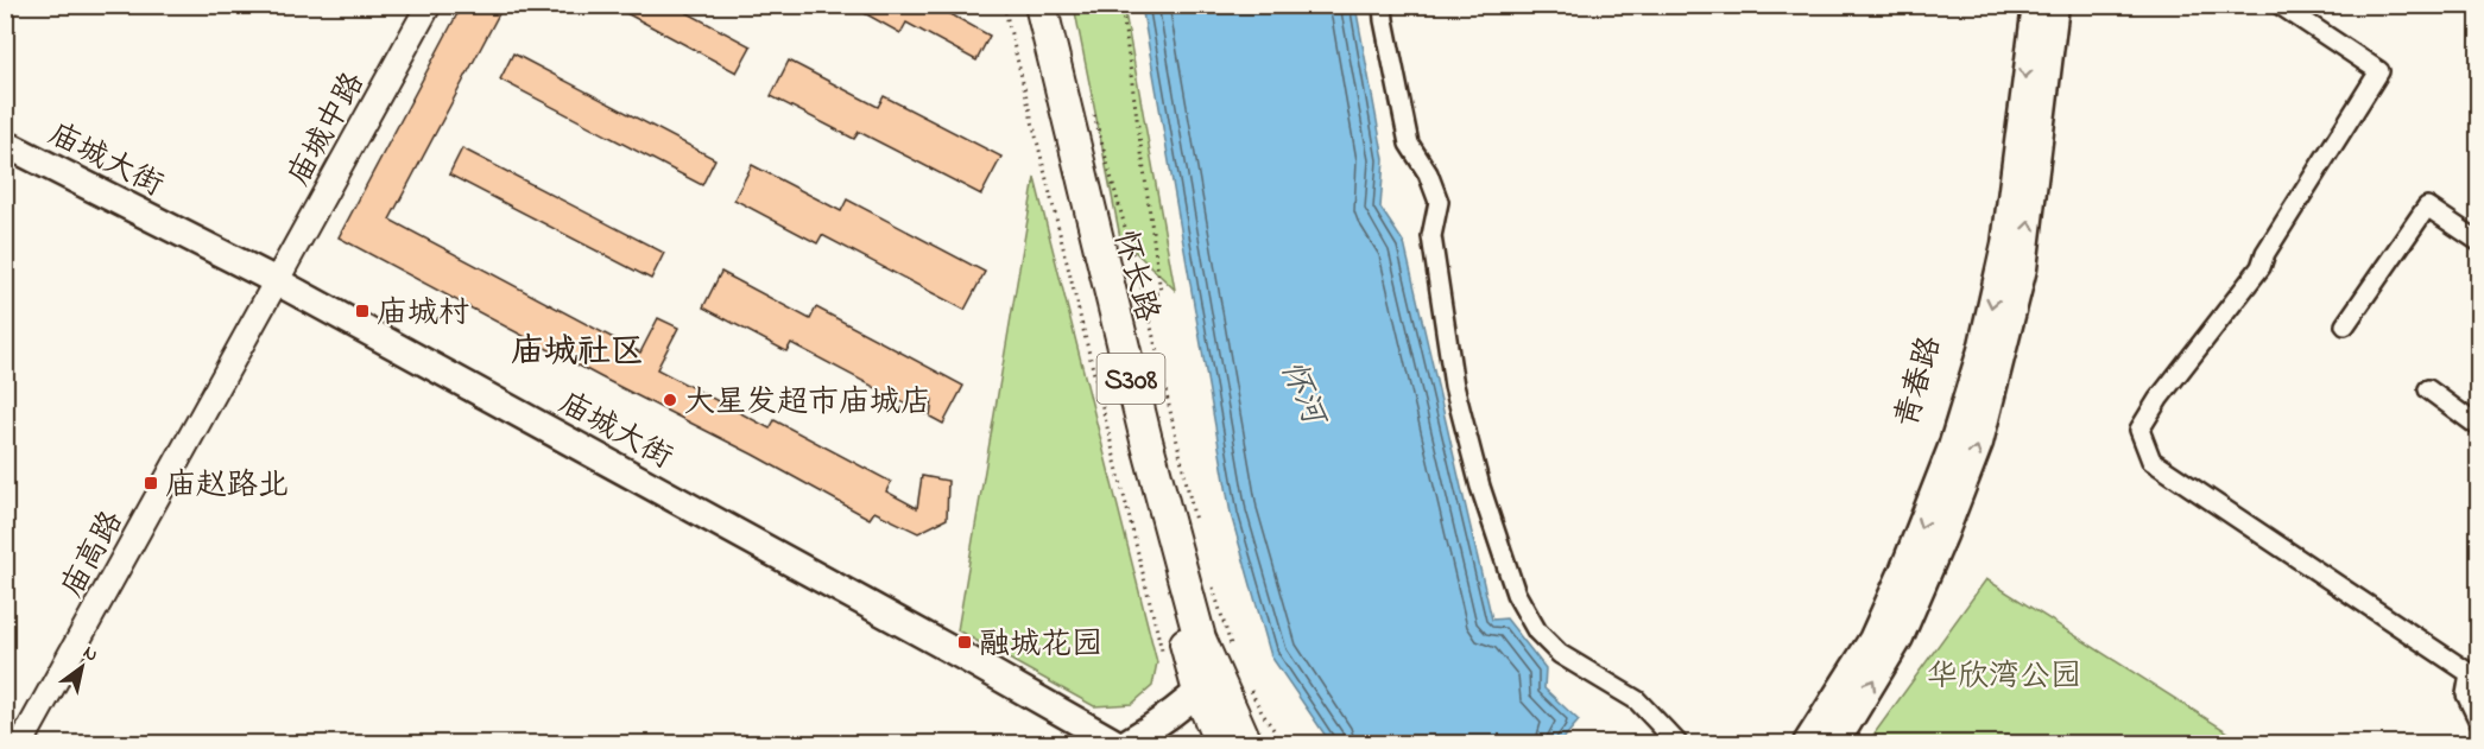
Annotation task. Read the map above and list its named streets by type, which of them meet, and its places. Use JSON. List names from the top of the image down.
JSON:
{
  "streets": {
    "main road": [
      "庙城大街",
      "怀长路",
      "S308",
      "青春路"
    ],
    "street": ["庙城中路", "庙高路"]
  },
  "crossings": [
    ["庙城中路", "庙城大街"],
    ["庙城中路", "庙高路"],
    ["庙城大街", "庙高路"]
  ],
  "districts": ["庙城社区"],
  "water": ["怀河"],
  "parks": ["华欣湾公园"],
  "places": {
    "transit": ["庙城村", "庙赵路北", "融城花园"],
    "other": ["大星发超市庙城店"]
  },
  "north": "top right"
}
